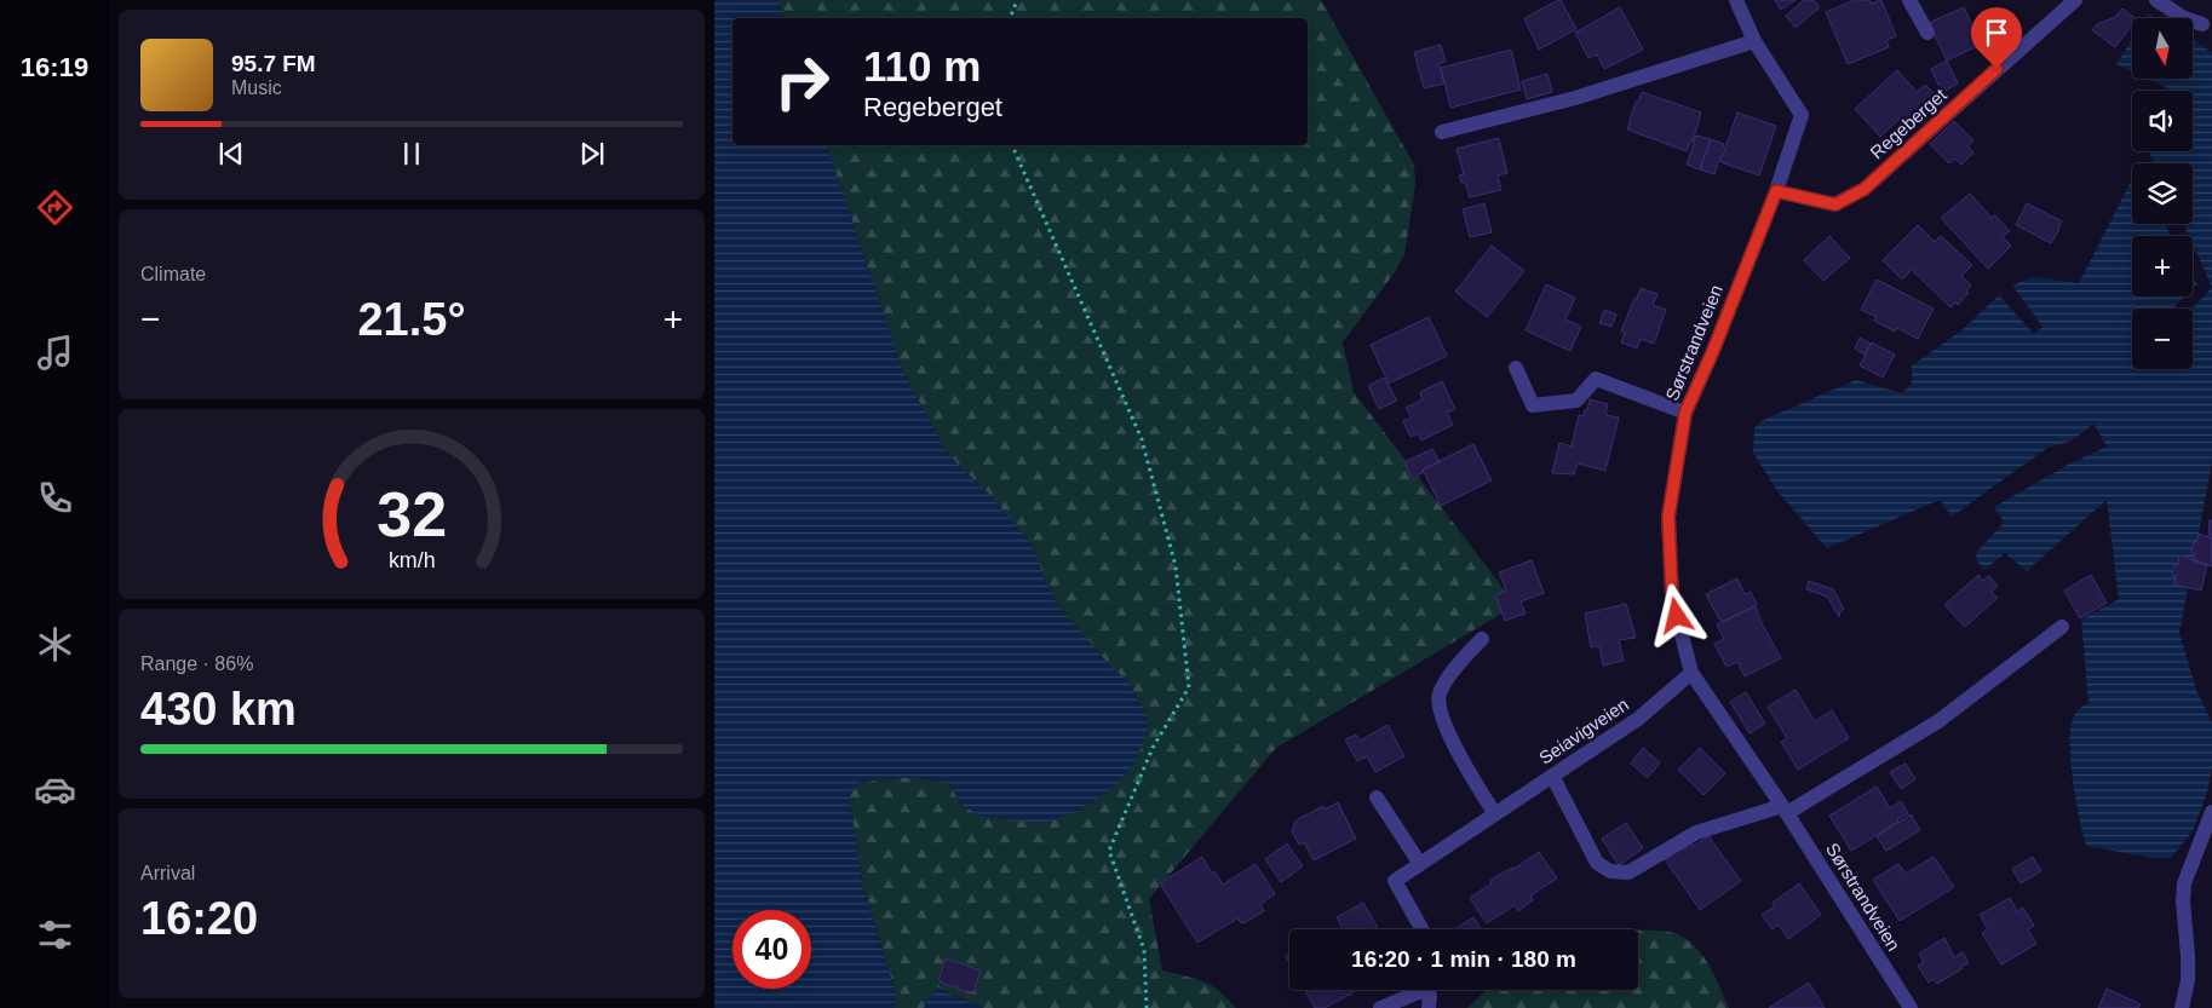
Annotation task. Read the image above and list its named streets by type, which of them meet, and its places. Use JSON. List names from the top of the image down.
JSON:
{
  "streets": {
    "street": ["Regeberget", "Sørstrandveien", "Seiavigveien"]
  },
  "crossings": [
    ["Regeberget", "Sørstrandveien"],
    ["Sørstrandveien", "Seiavigveien"]
  ],
  "north": "bottom",
  "page": {
    "tabs": "16:19",
    "map_buttons": ["+", "−"],
    "turn": ["110 m", "Regeberget"],
    "song": ["95.7 FM", "Music"],
    "tile": [
      "Climate",
      ["Range · 86%", "430 km"],
      ["Arrival", "16:20"]
    ],
    "heat": ["−", "21.5°", "+"],
    "limit": "40",
    "trip": "16:20 · 1 min · 180 m",
    "gauge": ["32", "km/h"]
  }
}
